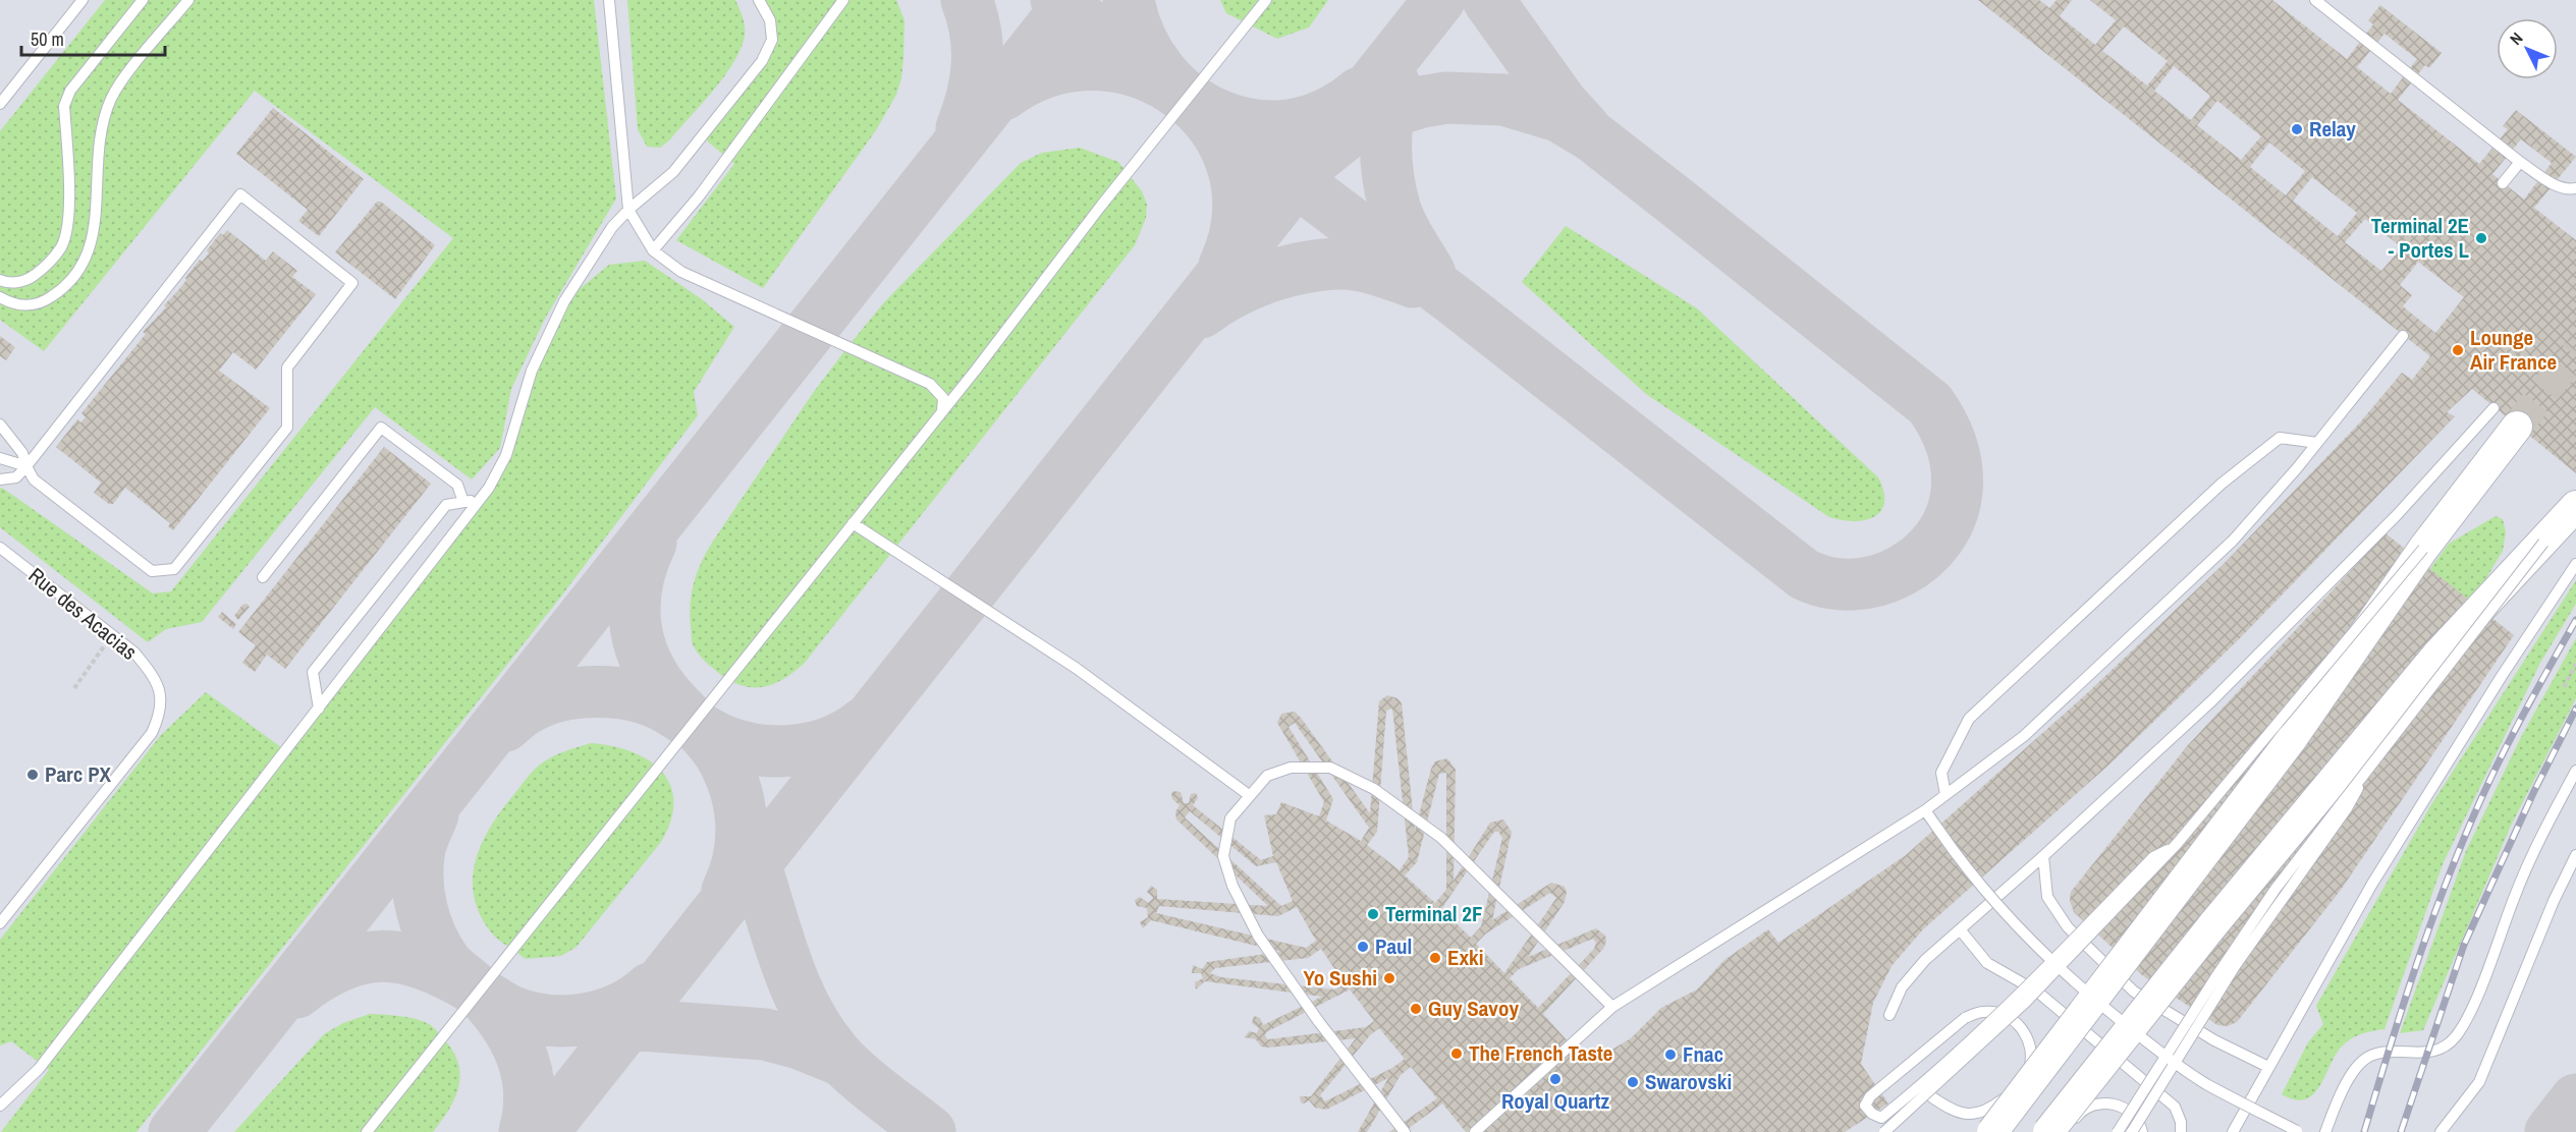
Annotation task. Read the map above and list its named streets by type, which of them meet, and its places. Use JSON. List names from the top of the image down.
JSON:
{
  "streets": {
    "lane": ["Rue des Acacias"]
  },
  "places": [
    "Relay",
    "Terminal 2E - Portes L",
    "Lounge Air France",
    "Parc PX",
    "Terminal 2F",
    "Paul",
    "Exki",
    "Yo Sushi",
    "Guy Savoy",
    "The French Taste",
    "Fnac",
    "Royal Quartz",
    "Swarovski"
  ],
  "scale_bar": "50 m",
  "north": "top left"
}
